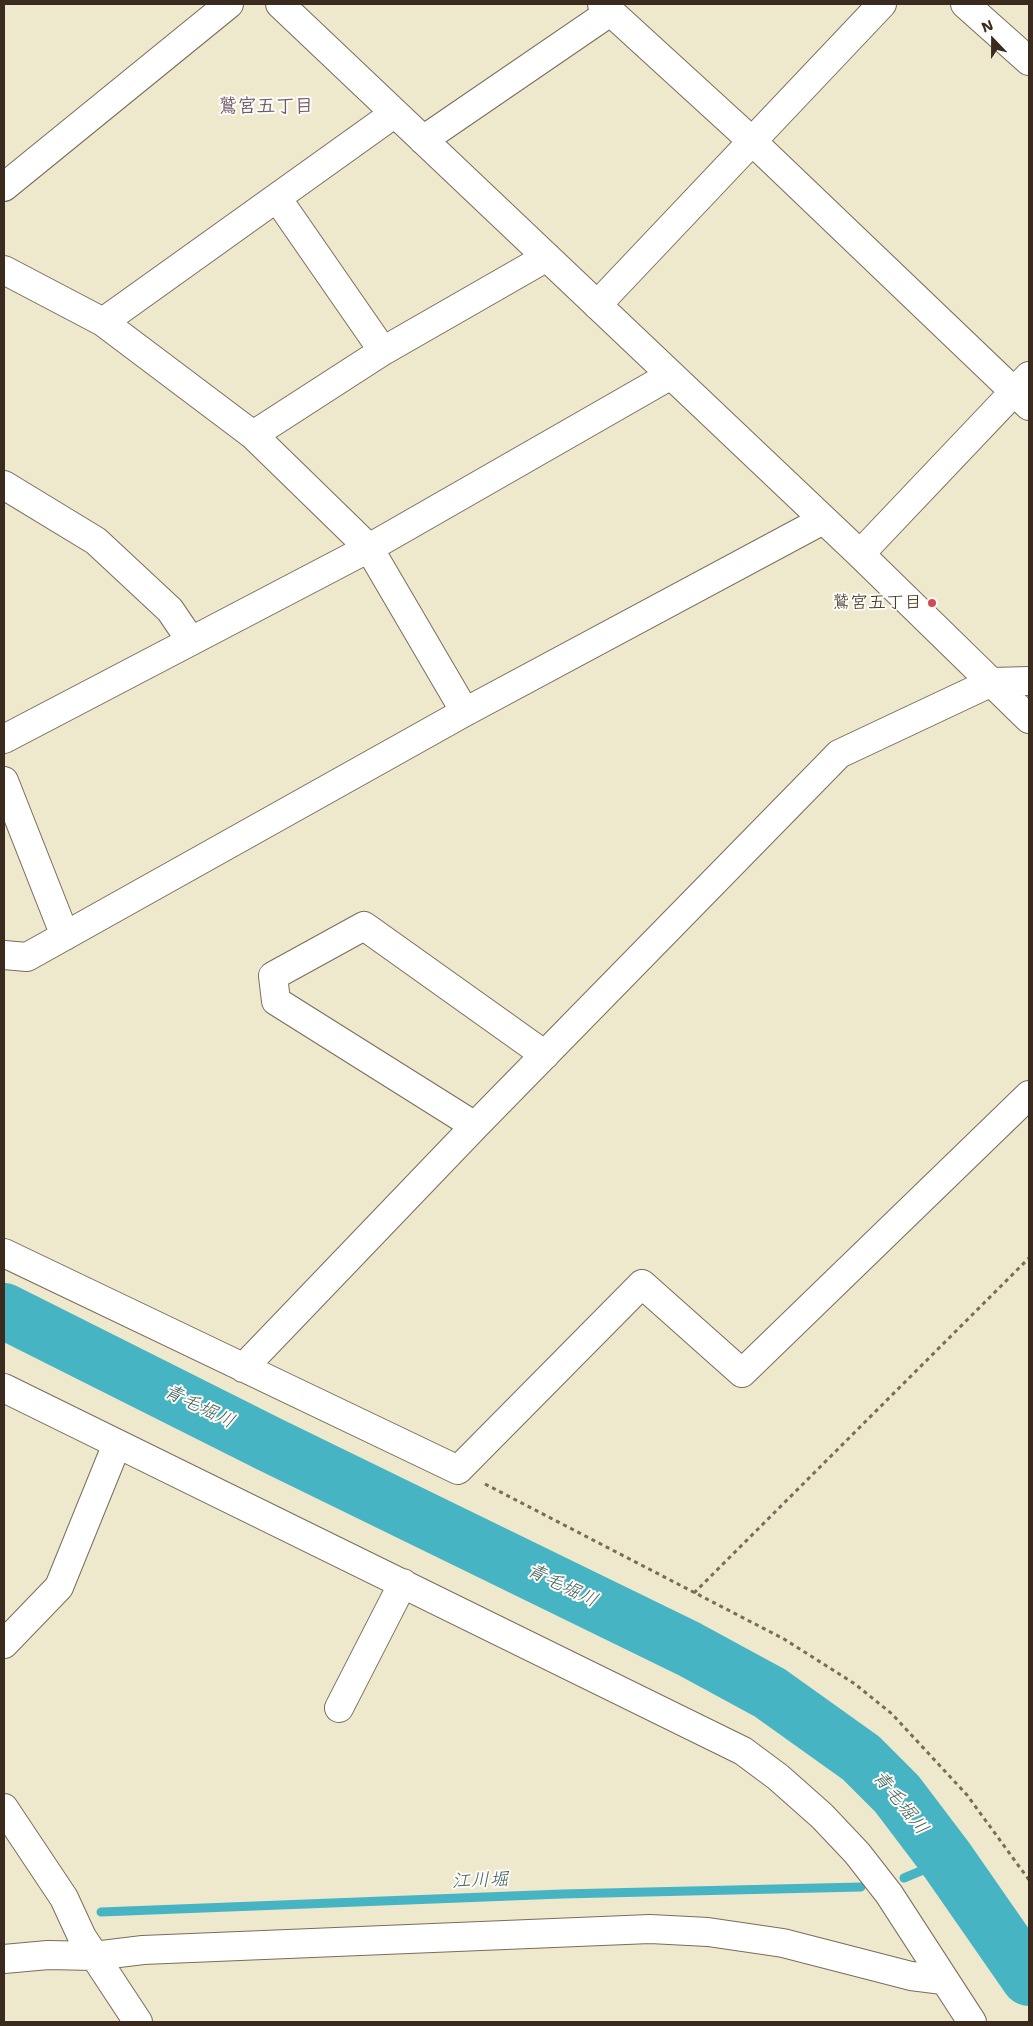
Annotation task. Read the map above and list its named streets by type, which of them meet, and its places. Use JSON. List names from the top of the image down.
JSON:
{
  "districts": ["鷲宮五丁目"],
  "water": ["青毛堀川", "江川堀"],
  "places": ["鷲宮五丁目"],
  "north": "top"
}
